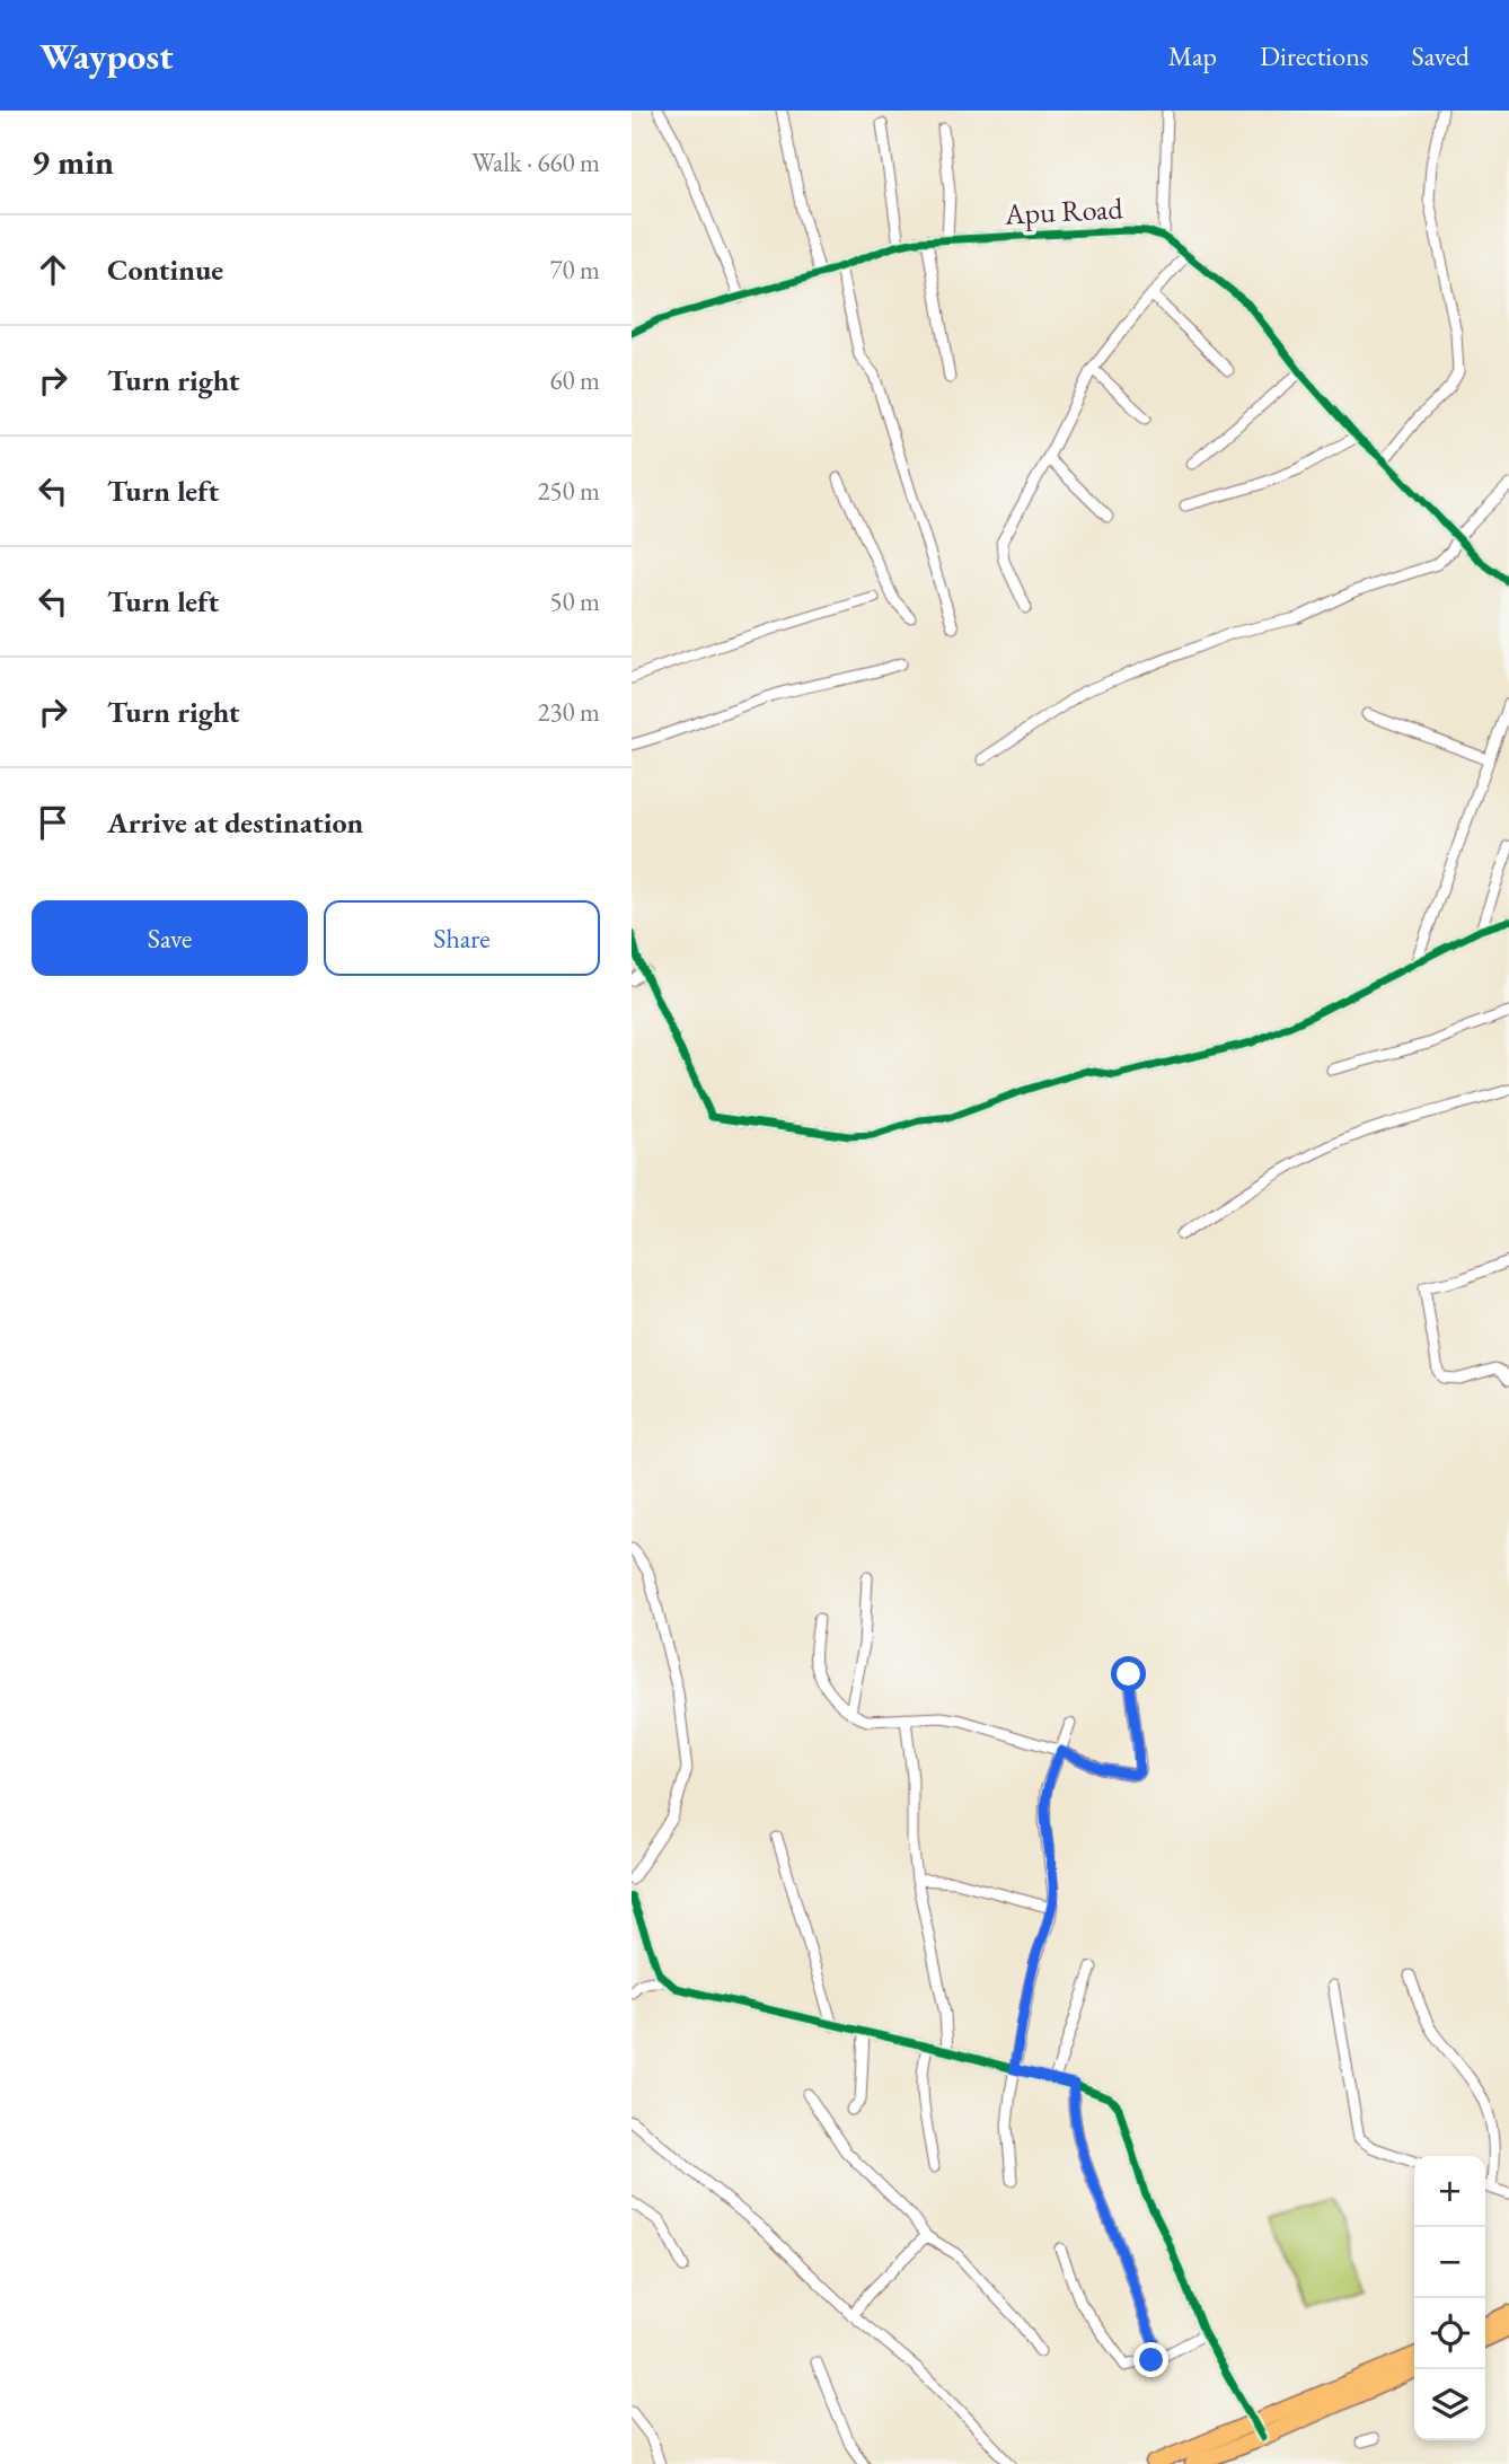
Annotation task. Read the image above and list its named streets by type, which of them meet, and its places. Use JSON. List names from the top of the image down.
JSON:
{
  "streets": {
    "street": ["Apu Road"]
  },
  "page": {
    "header": "Waypost",
    "nav": ["Map", "Directions", "Saved"],
    "heading": ["9 min", "Walk · 660 m"],
    "list": [
      ["Continue", "70 m"],
      ["Turn right", "60 m"],
      ["Turn left", "250 m"],
      ["Turn left", "50 m"],
      ["Turn right", "230 m"],
      "Arrive at destination"
    ],
    "buttons": ["Save", "Share"],
    "map_buttons": ["+", "−"]
  }
}
